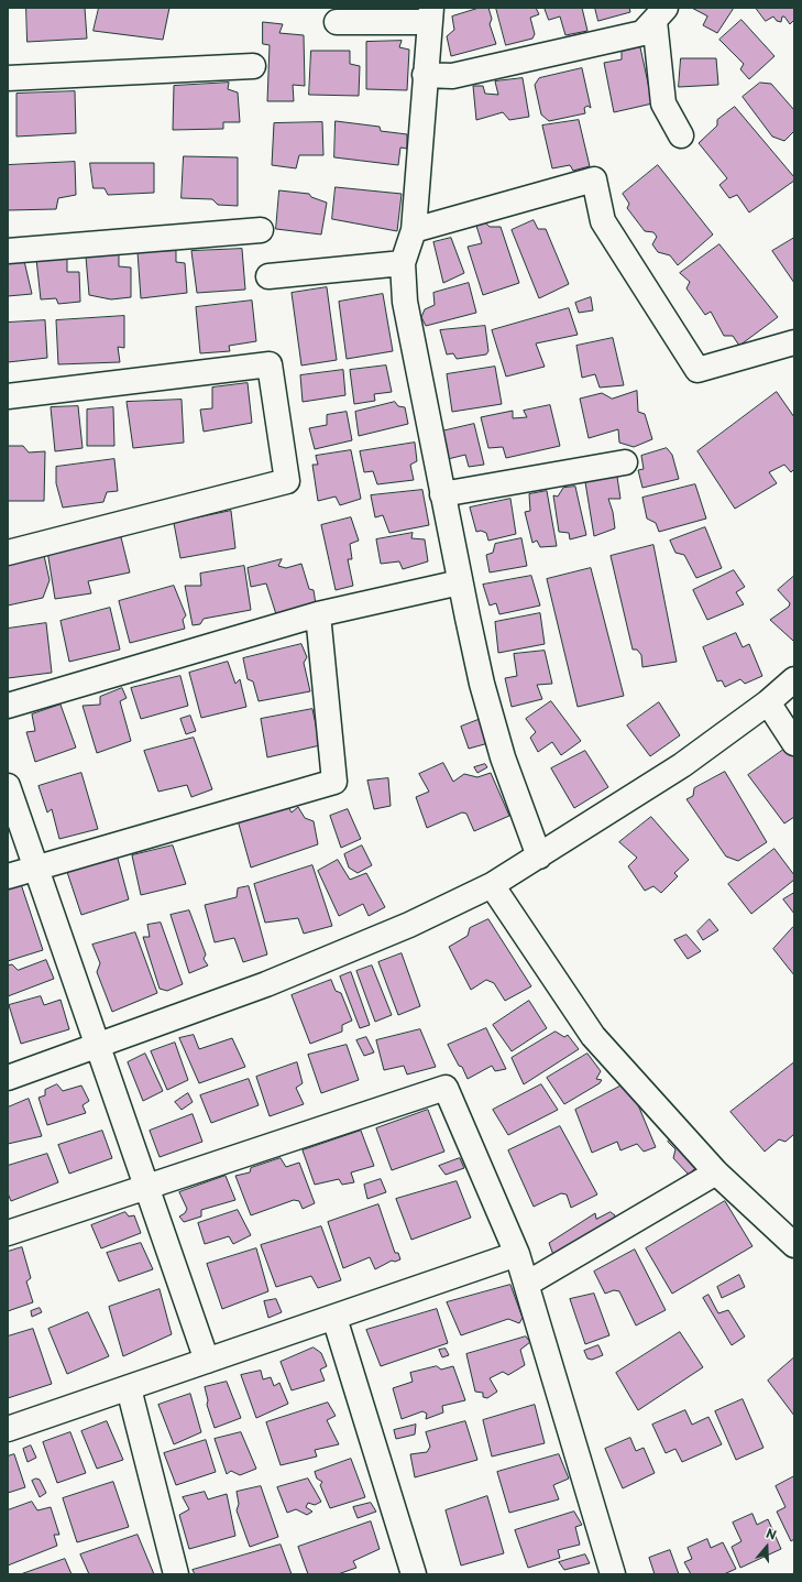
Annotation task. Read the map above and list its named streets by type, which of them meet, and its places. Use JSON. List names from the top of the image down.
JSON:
{
  "north": "top"
}
